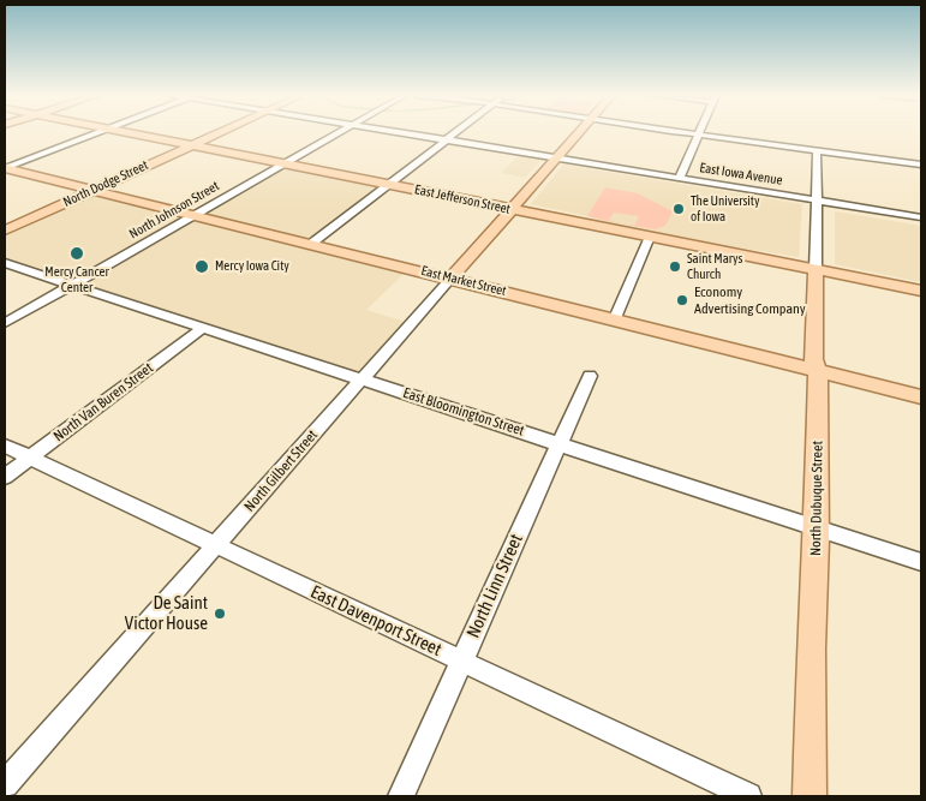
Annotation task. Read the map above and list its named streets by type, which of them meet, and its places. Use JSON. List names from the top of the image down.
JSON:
{
  "streets": {
    "main road": [
      "North Dodge Street",
      "East Jefferson Street",
      "East Market Street",
      "North Gilbert Street",
      "North Dubuque Street"
    ],
    "street": [
      "East Iowa Avenue",
      "North Johnson Street",
      "North Van Buren Street",
      "East Bloomington Street",
      "North Linn Street",
      "East Davenport Street"
    ]
  },
  "crossings": [
    ["East Iowa Avenue", "North Gilbert Street"],
    ["East Iowa Avenue", "North Dubuque Street"],
    ["North Dodge Street", "East Jefferson Street"],
    ["North Dodge Street", "East Market Street"],
    ["East Jefferson Street", "North Johnson Street"],
    ["East Jefferson Street", "North Gilbert Street"],
    ["East Jefferson Street", "North Dubuque Street"],
    ["North Johnson Street", "East Market Street"],
    ["North Johnson Street", "East Bloomington Street"],
    ["East Market Street", "North Gilbert Street"],
    ["East Market Street", "North Dubuque Street"],
    ["North Van Buren Street", "East Bloomington Street"],
    ["North Van Buren Street", "East Davenport Street"],
    ["East Bloomington Street", "North Gilbert Street"],
    ["East Bloomington Street", "North Dubuque Street"],
    ["East Bloomington Street", "North Linn Street"],
    ["North Gilbert Street", "East Davenport Street"],
    ["North Linn Street", "East Davenport Street"]
  ],
  "places": [
    "The University of Iowa",
    "Mercy Cancer Center",
    "Mercy Iowa City",
    "Saint Marys Church",
    "Economy Advertising Company",
    "De Saint Victor House"
  ]
}
